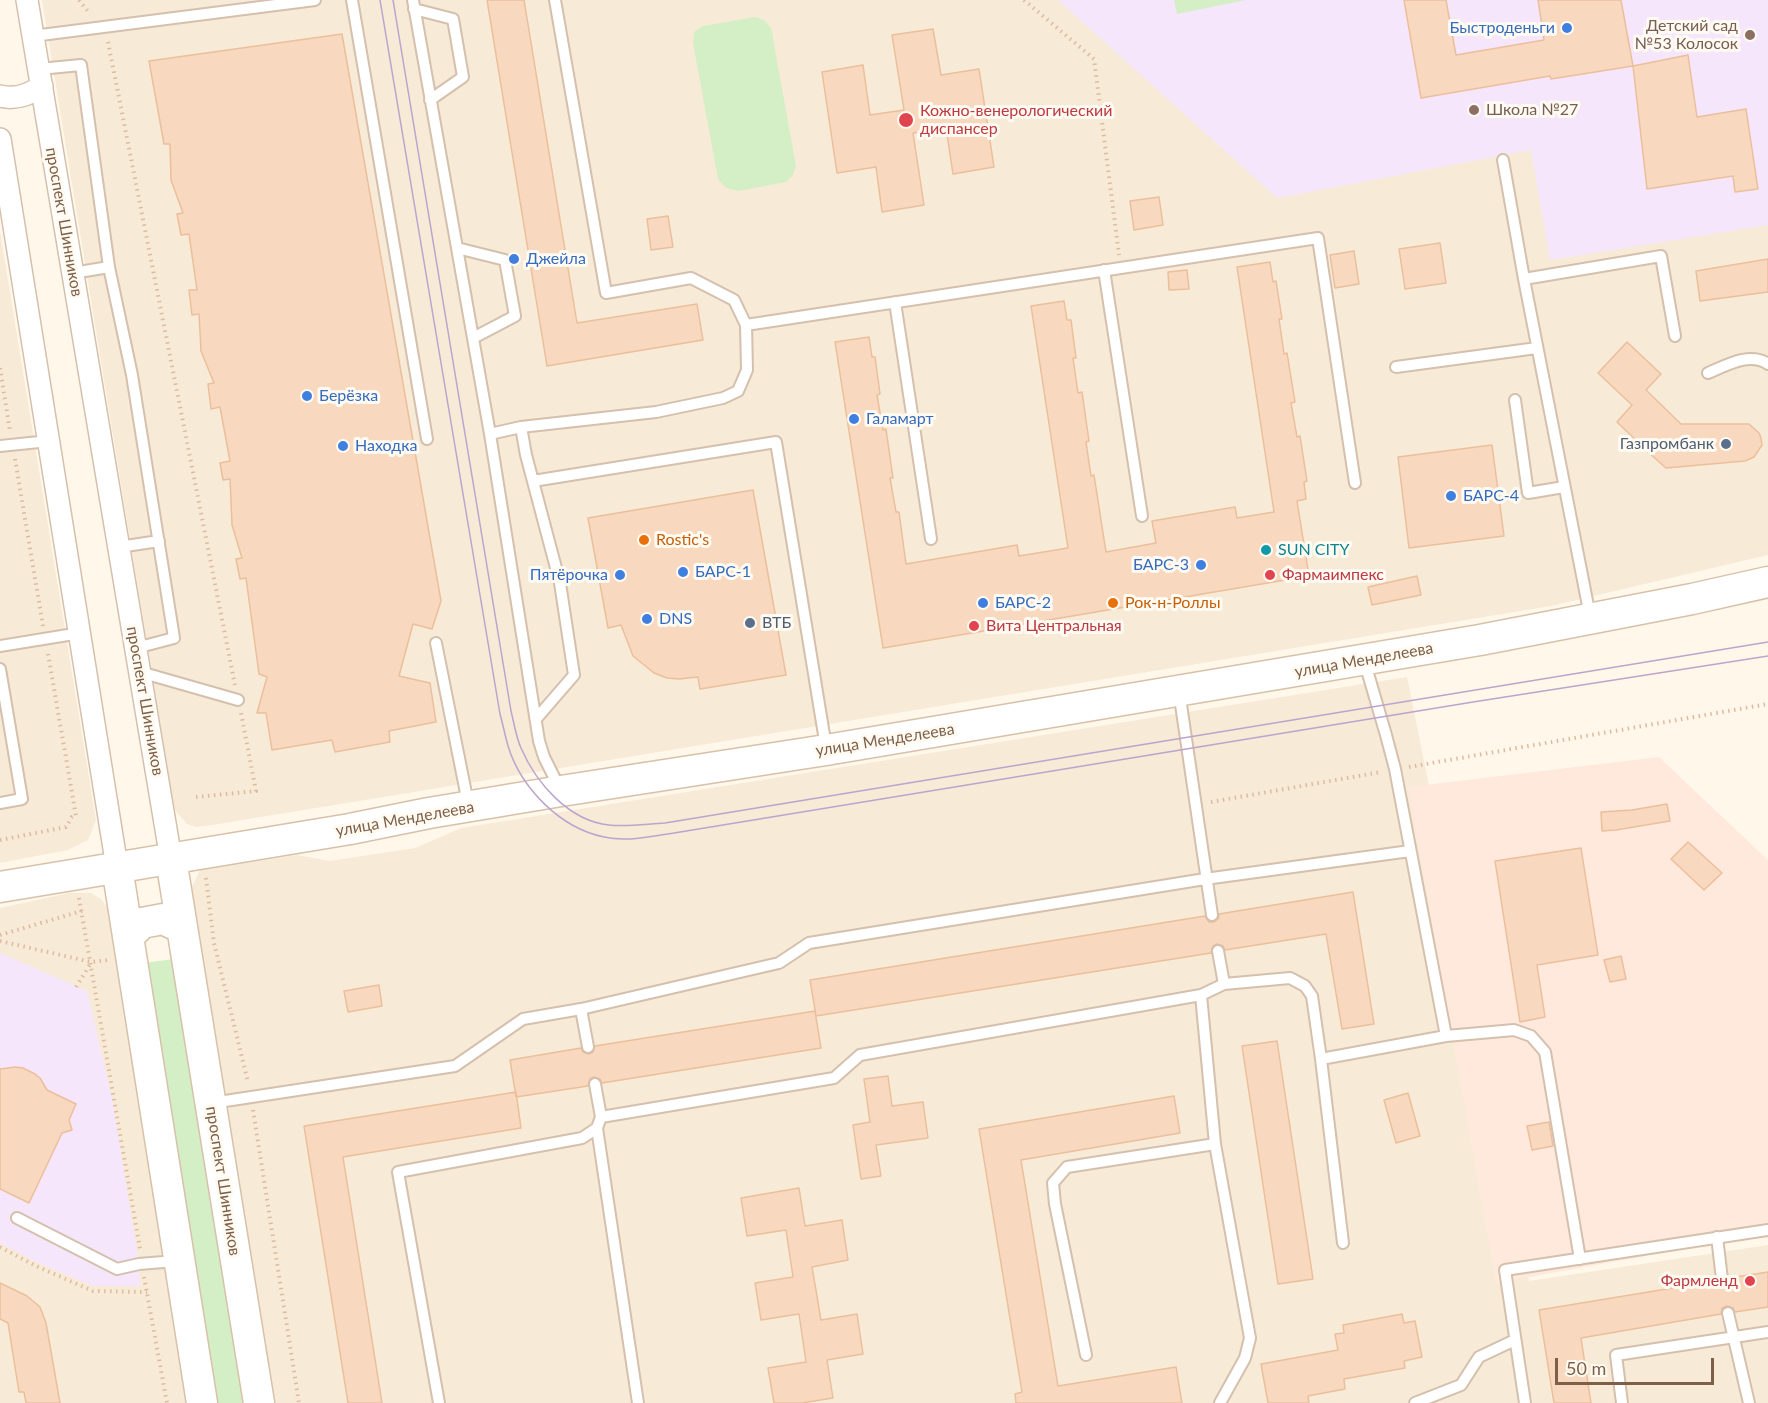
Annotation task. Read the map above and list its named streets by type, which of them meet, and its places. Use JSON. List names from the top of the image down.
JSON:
{
  "streets": {
    "main road": ["проспект Шинников", "улица Менделеева"]
  },
  "crossings": [
    ["проспект Шинников", "улица Менделеева"]
  ],
  "places": [
    "Быстроденьги",
    "Детский сад №53 Колосок",
    "Школа №27",
    "Кожно-венерологический диспансер",
    "Джейла",
    "Берёзка",
    "Галамарт",
    "Газпромбанк",
    "Находка",
    "БАРС-4",
    "Rostic's",
    "SUN CITY",
    "БАРС-3",
    "БАРС-1",
    "Пятёрочка",
    "Фармаимпекс",
    "БАРС-2",
    "Рок-н-Роллы",
    "DNS",
    "ВТБ",
    "Вита Центральная",
    "Фармленд"
  ],
  "scale_bar": "50 m"
}
